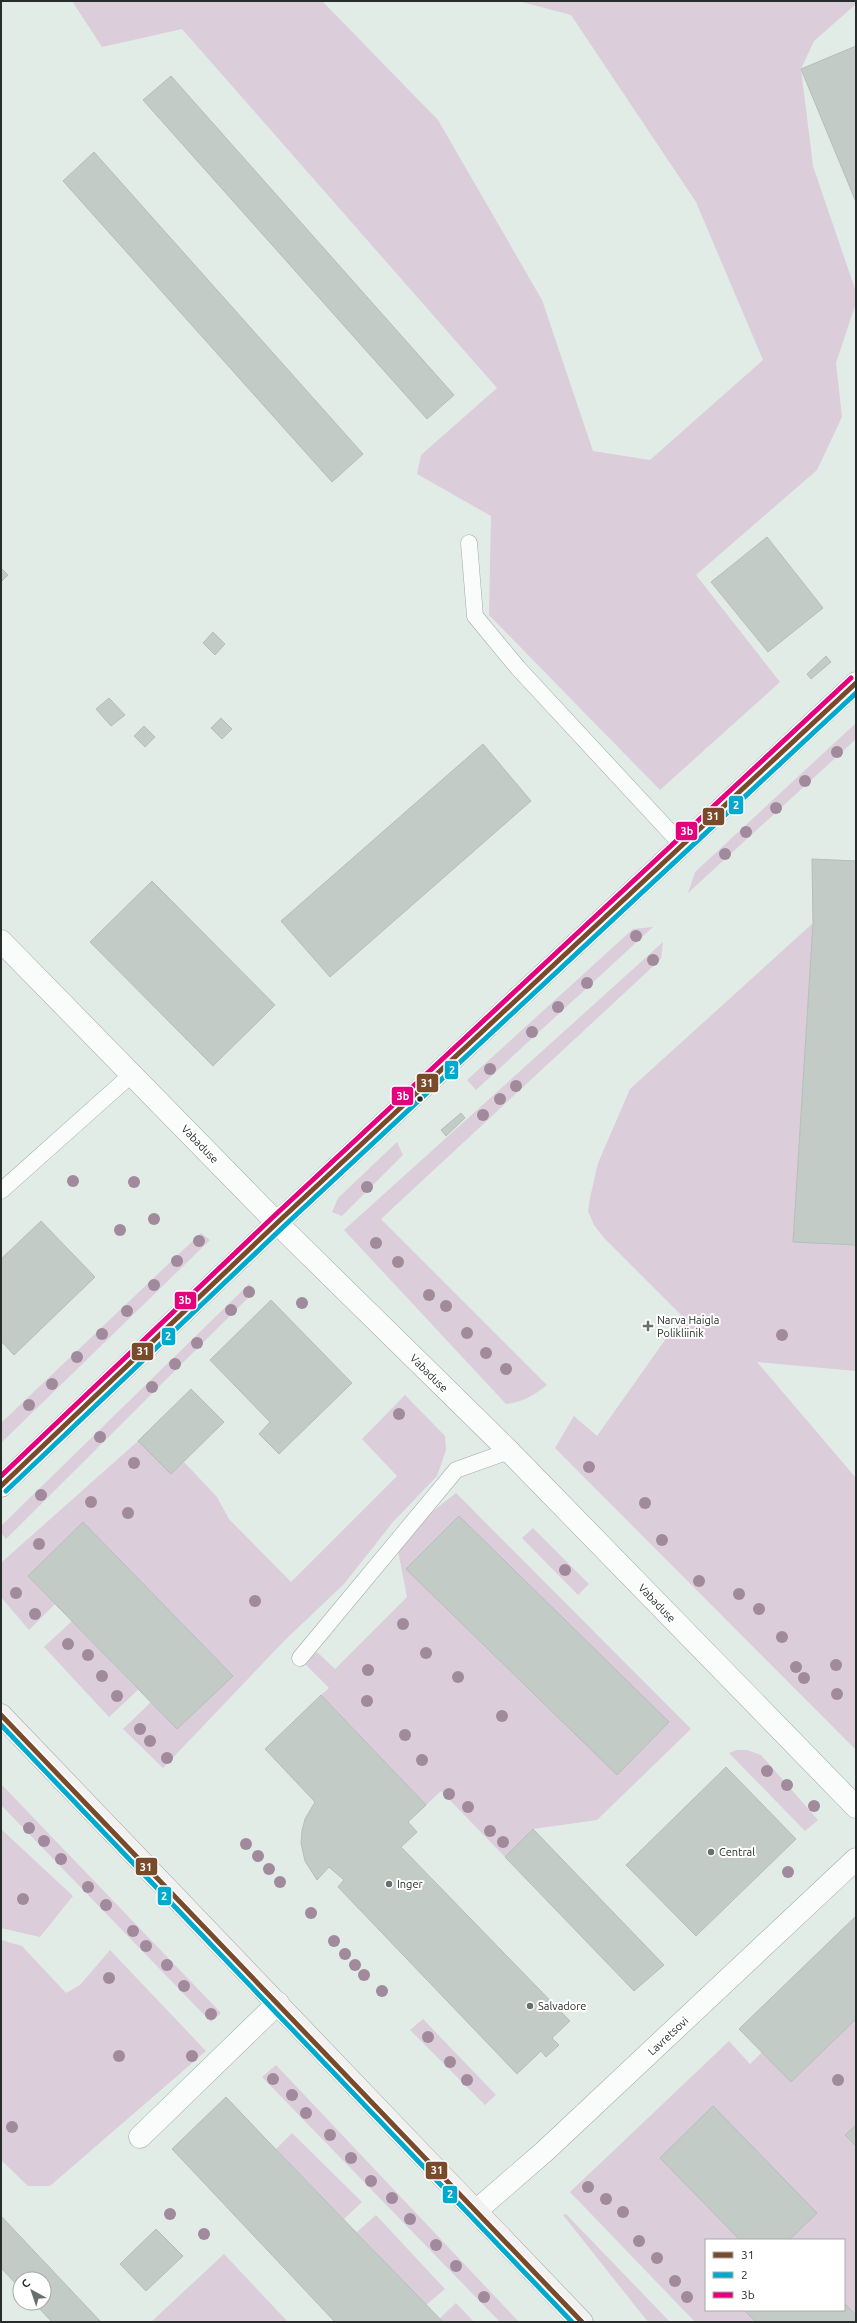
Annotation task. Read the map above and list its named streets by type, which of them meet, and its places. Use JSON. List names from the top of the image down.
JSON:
{
  "streets": {
    "street": ["Vabaduse", "Lavretsovi"]
  },
  "places": {
    "health": ["Narva Haigla Polikliinik"],
    "other": ["Central", "Inger", "Salvadore"]
  },
  "lines": ["transit line 3b", "transit line 31", "transit line 2"],
  "legend": ["31", "2", "3b"],
  "north": "top left"
}
